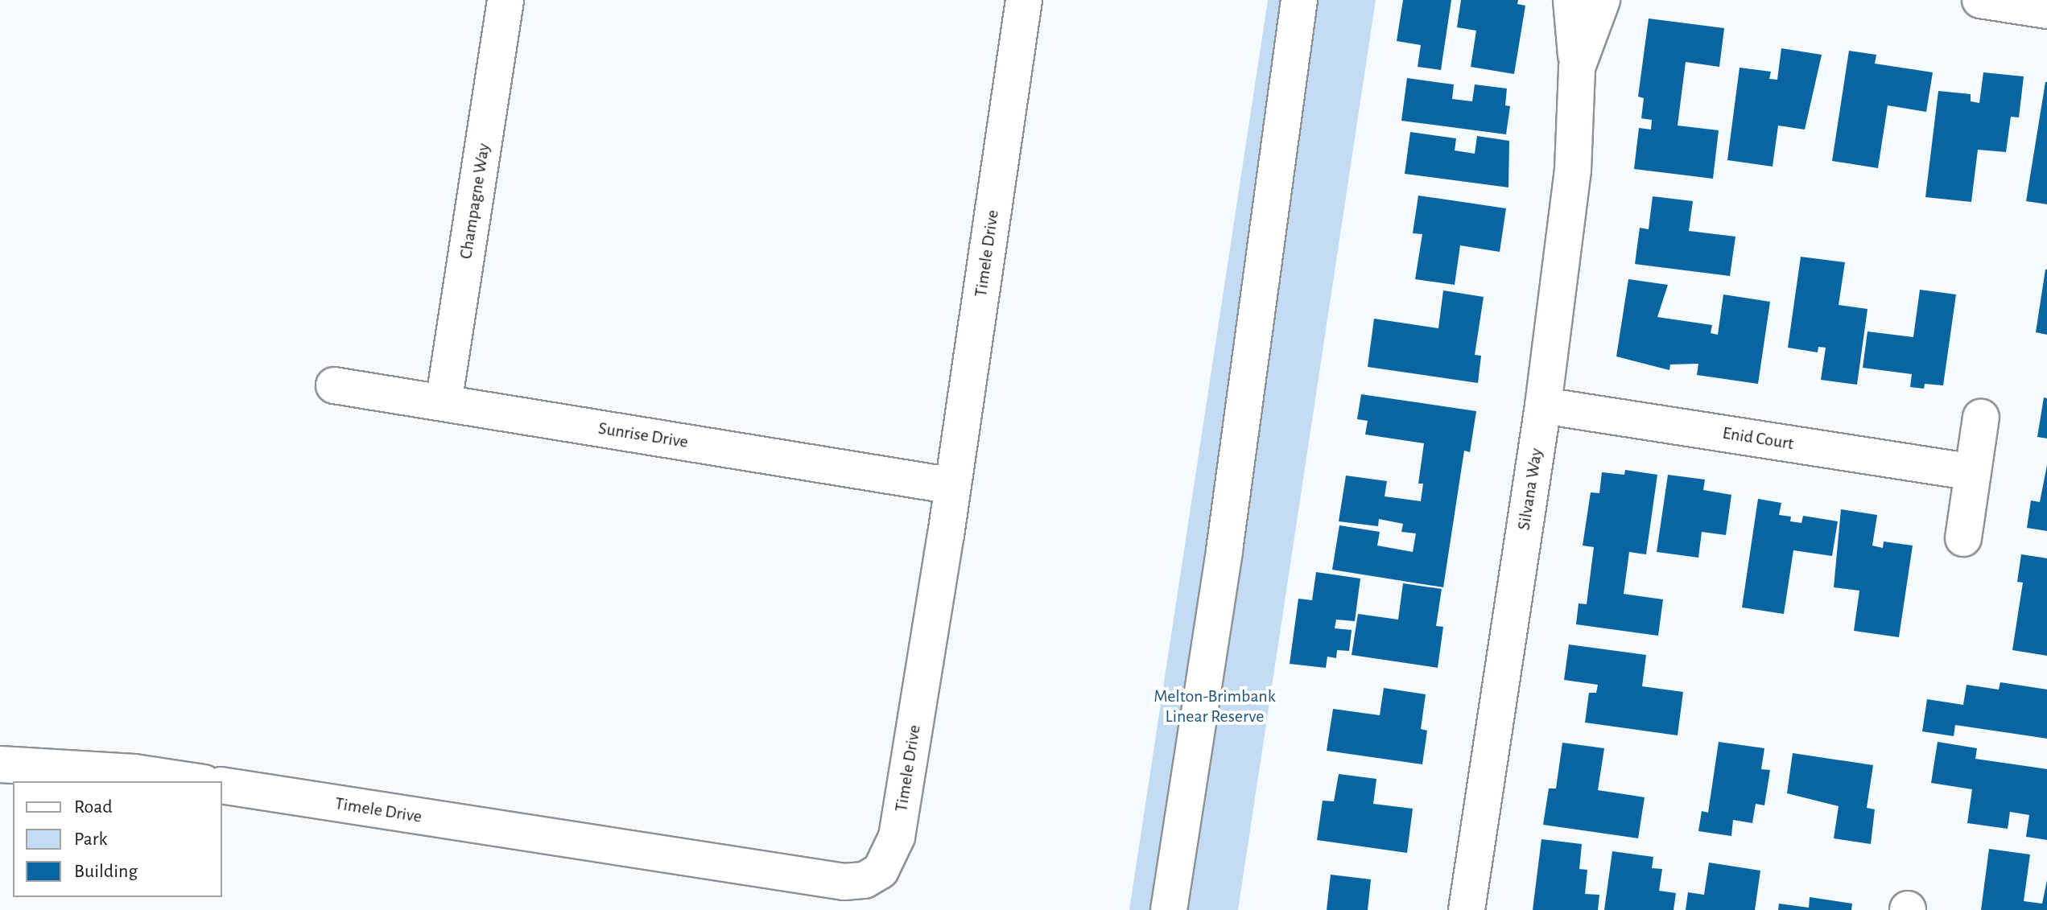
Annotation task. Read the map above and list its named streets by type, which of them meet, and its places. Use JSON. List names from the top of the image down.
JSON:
{
  "streets": {
    "street": [
      "Champagne Way",
      "Timele Drive",
      "Sunrise Drive",
      "Enid Court",
      "Silvana Way"
    ]
  },
  "crossings": [
    ["Champagne Way", "Sunrise Drive"],
    ["Timele Drive", "Sunrise Drive"],
    ["Enid Court", "Silvana Way"]
  ],
  "parks": ["Melton-Brimbank Linear Reserve"],
  "legend": ["Road", "Park", "Building"]
}
